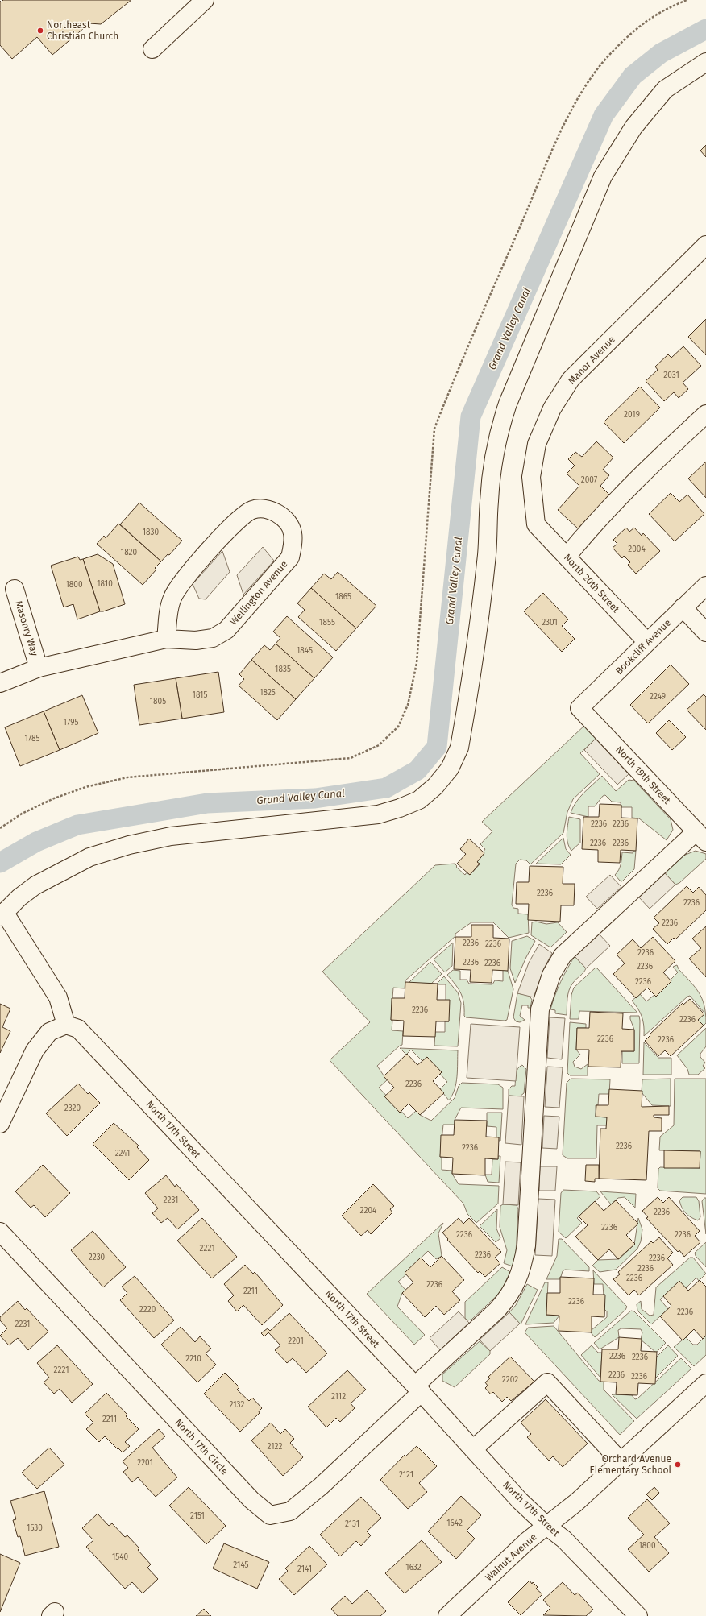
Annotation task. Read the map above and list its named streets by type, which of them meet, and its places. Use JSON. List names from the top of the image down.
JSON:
{
  "streets": {
    "street": [
      "Manor Avenue",
      "North 20th Street",
      "Wellington Avenue",
      "Masonry Way",
      "Bookcliff Avenue",
      "North 19th Street",
      "North 17th Street",
      "North 17th Circle",
      "Walnut Avenue"
    ]
  },
  "crossings": [
    ["Manor Avenue", "North 20th Street"],
    ["North 20th Street", "Bookcliff Avenue"],
    ["Wellington Avenue", "Masonry Way"],
    ["Bookcliff Avenue", "North 19th Street"],
    ["North 19th Street", "North 17th Circle"],
    ["North 17th Street", "North 17th Circle"],
    ["North 17th Street", "Walnut Avenue"]
  ],
  "water": ["Grand Valley Canal"],
  "places": ["Northeast Christian Church", "Orchard Avenue Elementary School"],
  "house_numbers": [
    "2031",
    "2019",
    "2007",
    "1830",
    "2004",
    "1820",
    "1810",
    "1800",
    "1865",
    "1855",
    "2301",
    "1845",
    "1835",
    "1825",
    "1815",
    "2249",
    "1805",
    "1795",
    "1785",
    "2236",
    "2236",
    "2236",
    "2236",
    "2236",
    "2236",
    "2236",
    "2236",
    "2236",
    "2236",
    "2236",
    "2236",
    "2236",
    "2236",
    "2236",
    "2236",
    "2236",
    "2236",
    "2236",
    "2320",
    "2236",
    "2236",
    "2241",
    "2231",
    "2204",
    "2236",
    "2236",
    "2236",
    "2236",
    "2221",
    "2236",
    "2230",
    "2236",
    "2236",
    "2236",
    "2236",
    "2211",
    "2236",
    "2220",
    "2236",
    "2231",
    "2201",
    "2236",
    "2236",
    "2210",
    "2221",
    "2236",
    "2236",
    "2202",
    "2112",
    "2132",
    "2211",
    "2122",
    "2201",
    "2121",
    "2151",
    "1642",
    "2131",
    "1530",
    "1800",
    "1540",
    "2145",
    "1632",
    "2141"
  ]
}
